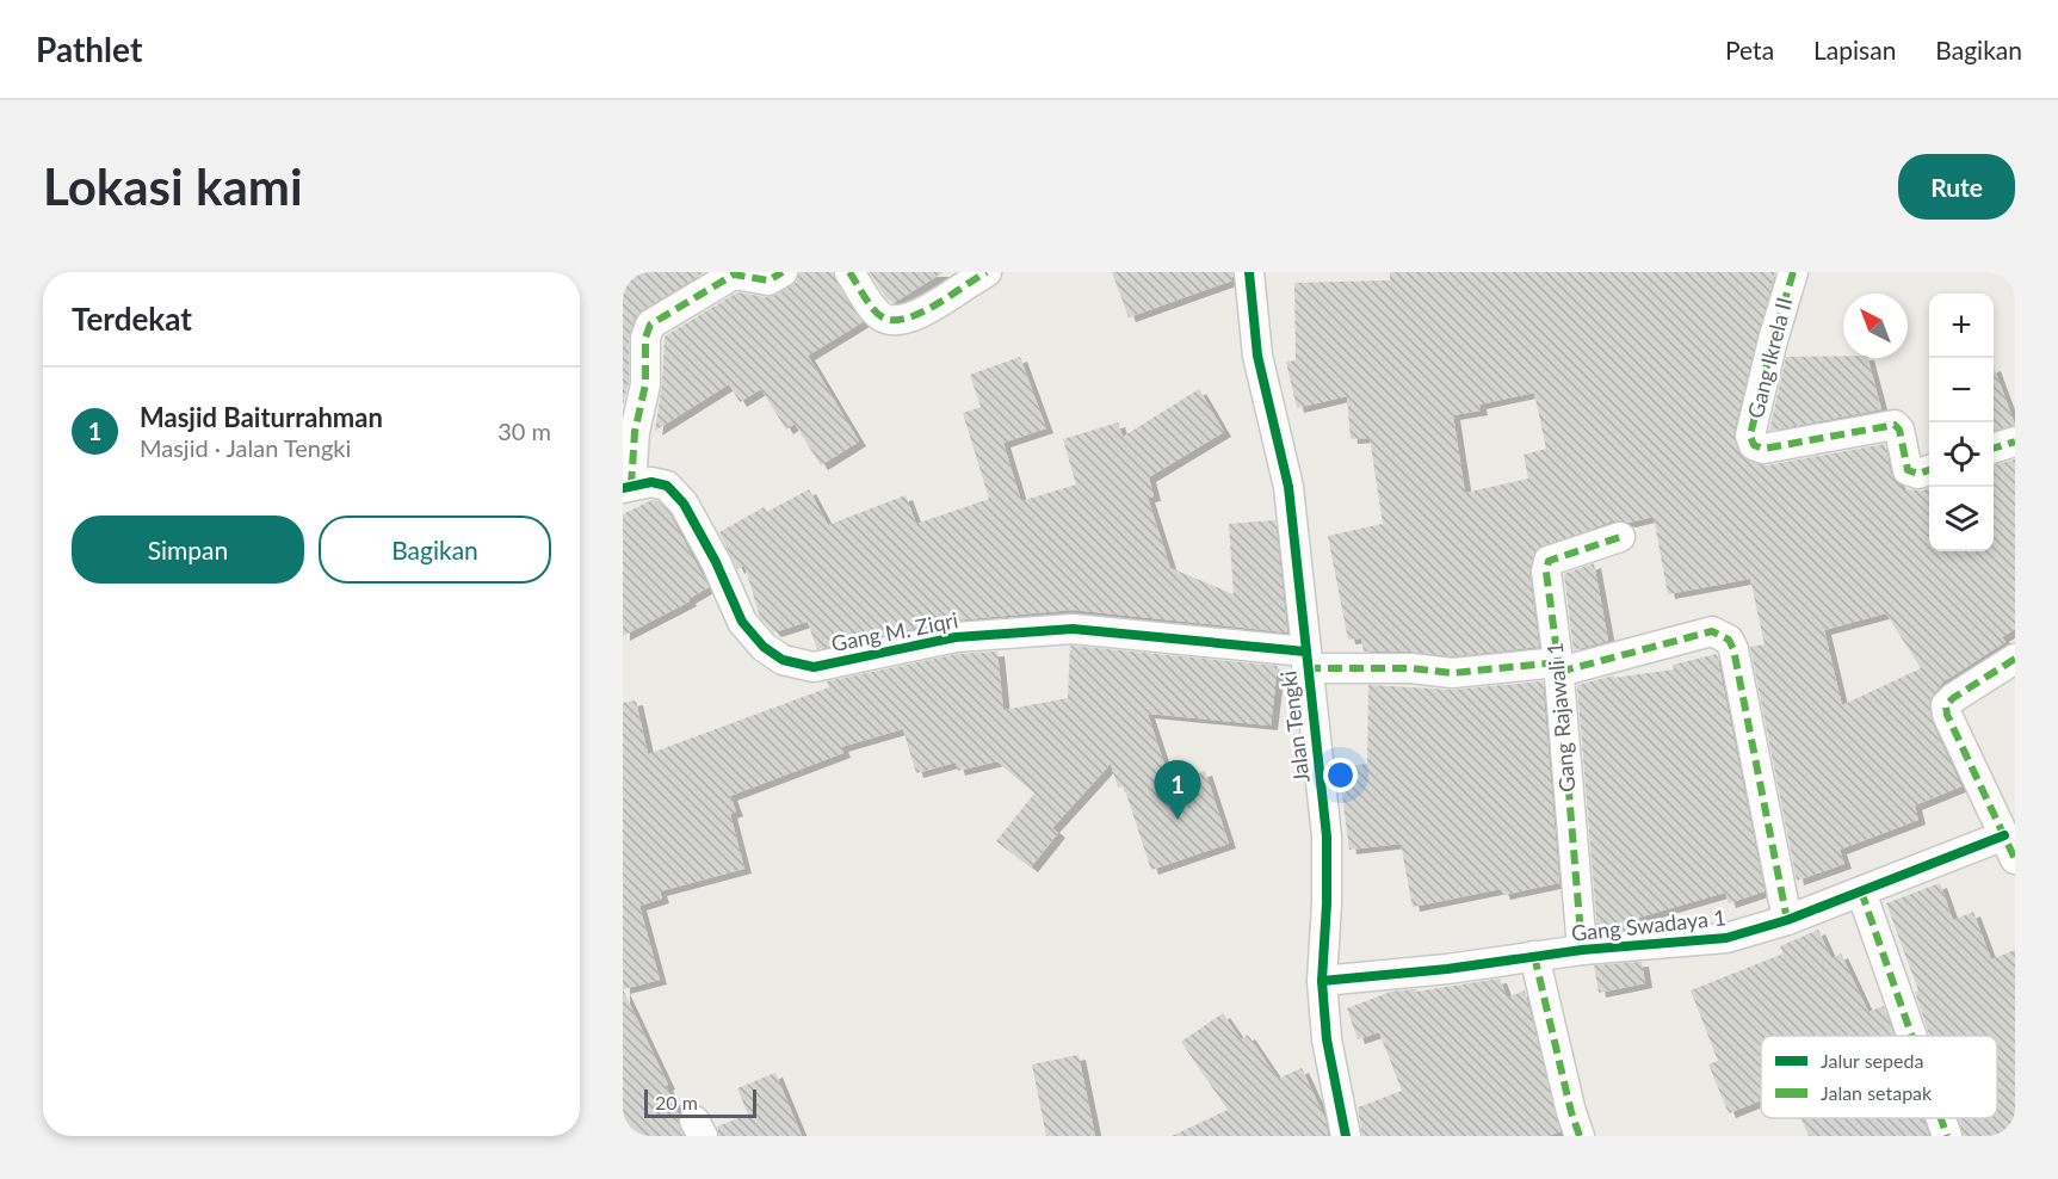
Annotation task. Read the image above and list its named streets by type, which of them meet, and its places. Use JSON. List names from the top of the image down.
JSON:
{
  "streets": {
    "street": [
      "Gang Ikrela II",
      "Gang M. Ziqri",
      "Gang Rajawali 1",
      "Jalan Tengki",
      "Gang Swadaya 1"
    ]
  },
  "crossings": [
    ["Gang M. Ziqri", "Gang Rajawali 1"],
    ["Gang M. Ziqri", "Jalan Tengki"],
    ["Gang M. Ziqri", "Gang Swadaya 1"],
    ["Gang Rajawali 1", "Gang Swadaya 1"],
    ["Jalan Tengki", "Gang Swadaya 1"]
  ],
  "legend": ["Jalur sepeda", "Jalan setapak"],
  "scale_bar": "20 m",
  "north": "top left",
  "page": {
    "header": "Pathlet",
    "nav": ["Peta", "Lapisan", "Bagikan"],
    "buttons": [
      "Rute",
      ["Simpan", "Bagikan"]
    ],
    "title": "Lokasi kami",
    "heading": "Terdekat",
    "map_buttons": ["+", "−"],
    "list": [
      {
        "mark": "1",
        "name": "Masjid Baiturrahman",
        "note": "Masjid · Jalan Tengki",
        "value": "30 m"
      }
    ],
    "pins": "1",
    "scale": "20 m"
  }
}
